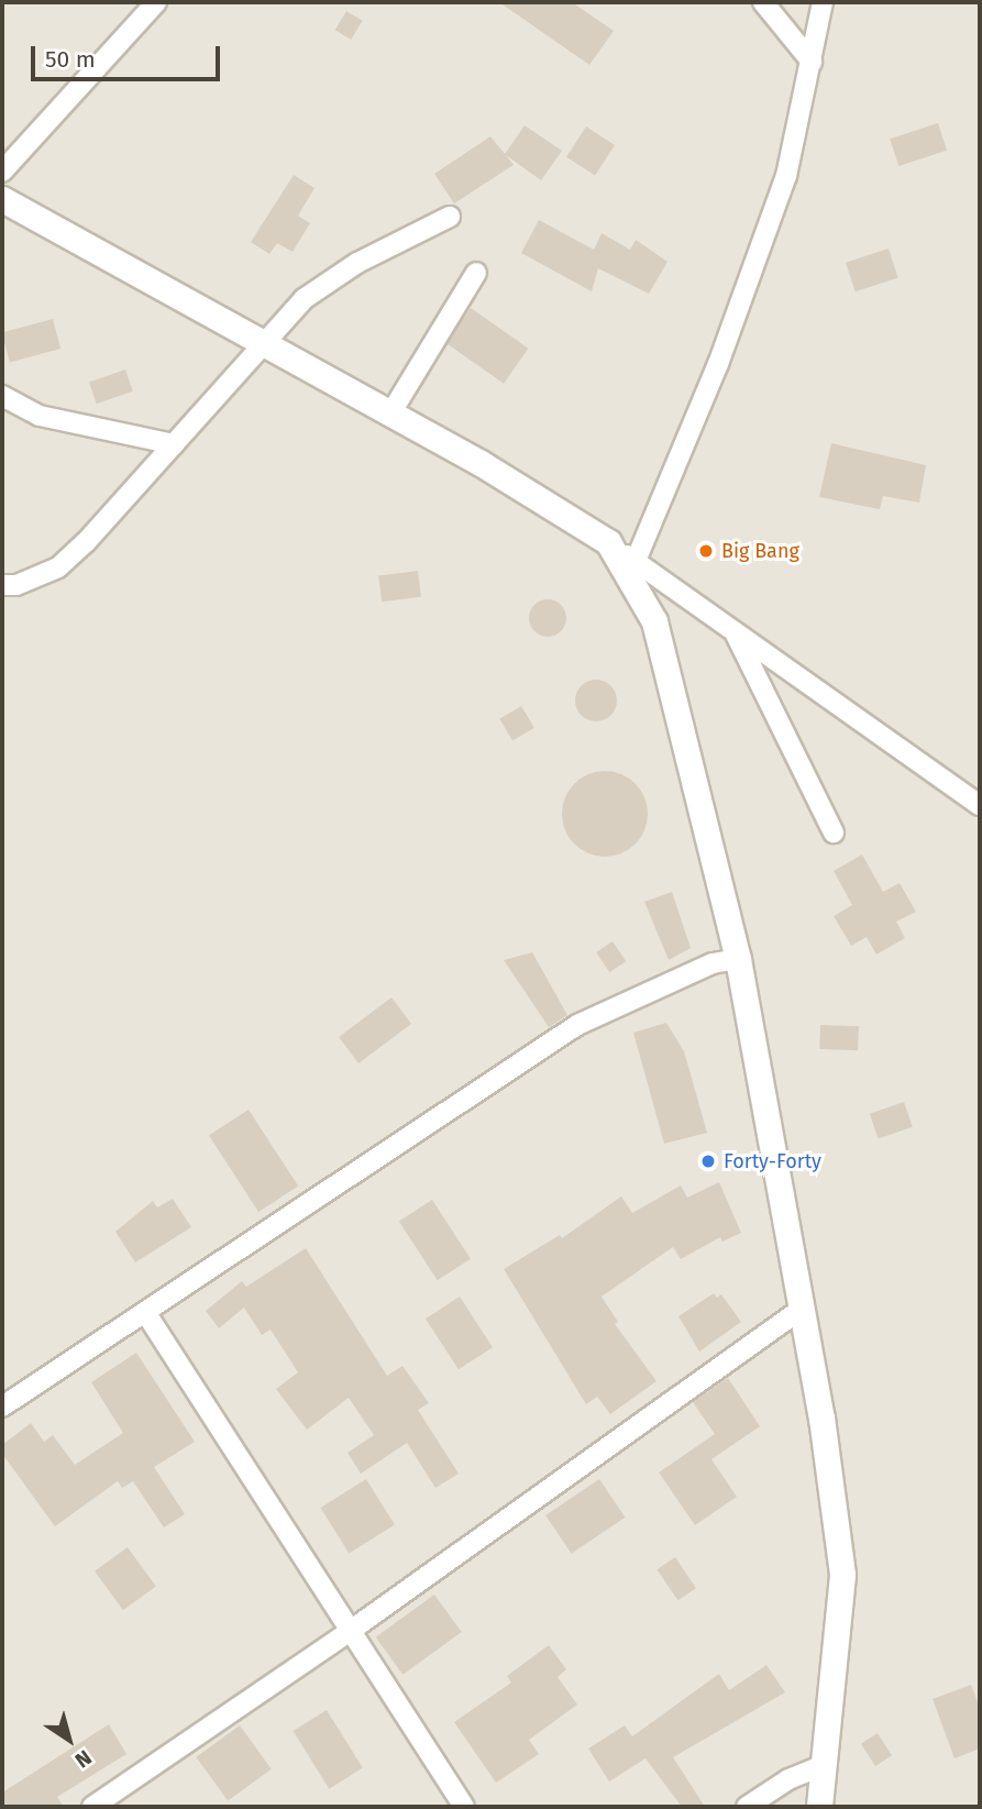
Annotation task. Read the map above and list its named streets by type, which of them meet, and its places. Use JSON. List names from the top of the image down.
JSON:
{
  "places": ["Big Bang", "Forty-Forty"],
  "scale_bar": "50 m",
  "north": "bottom right"
}
